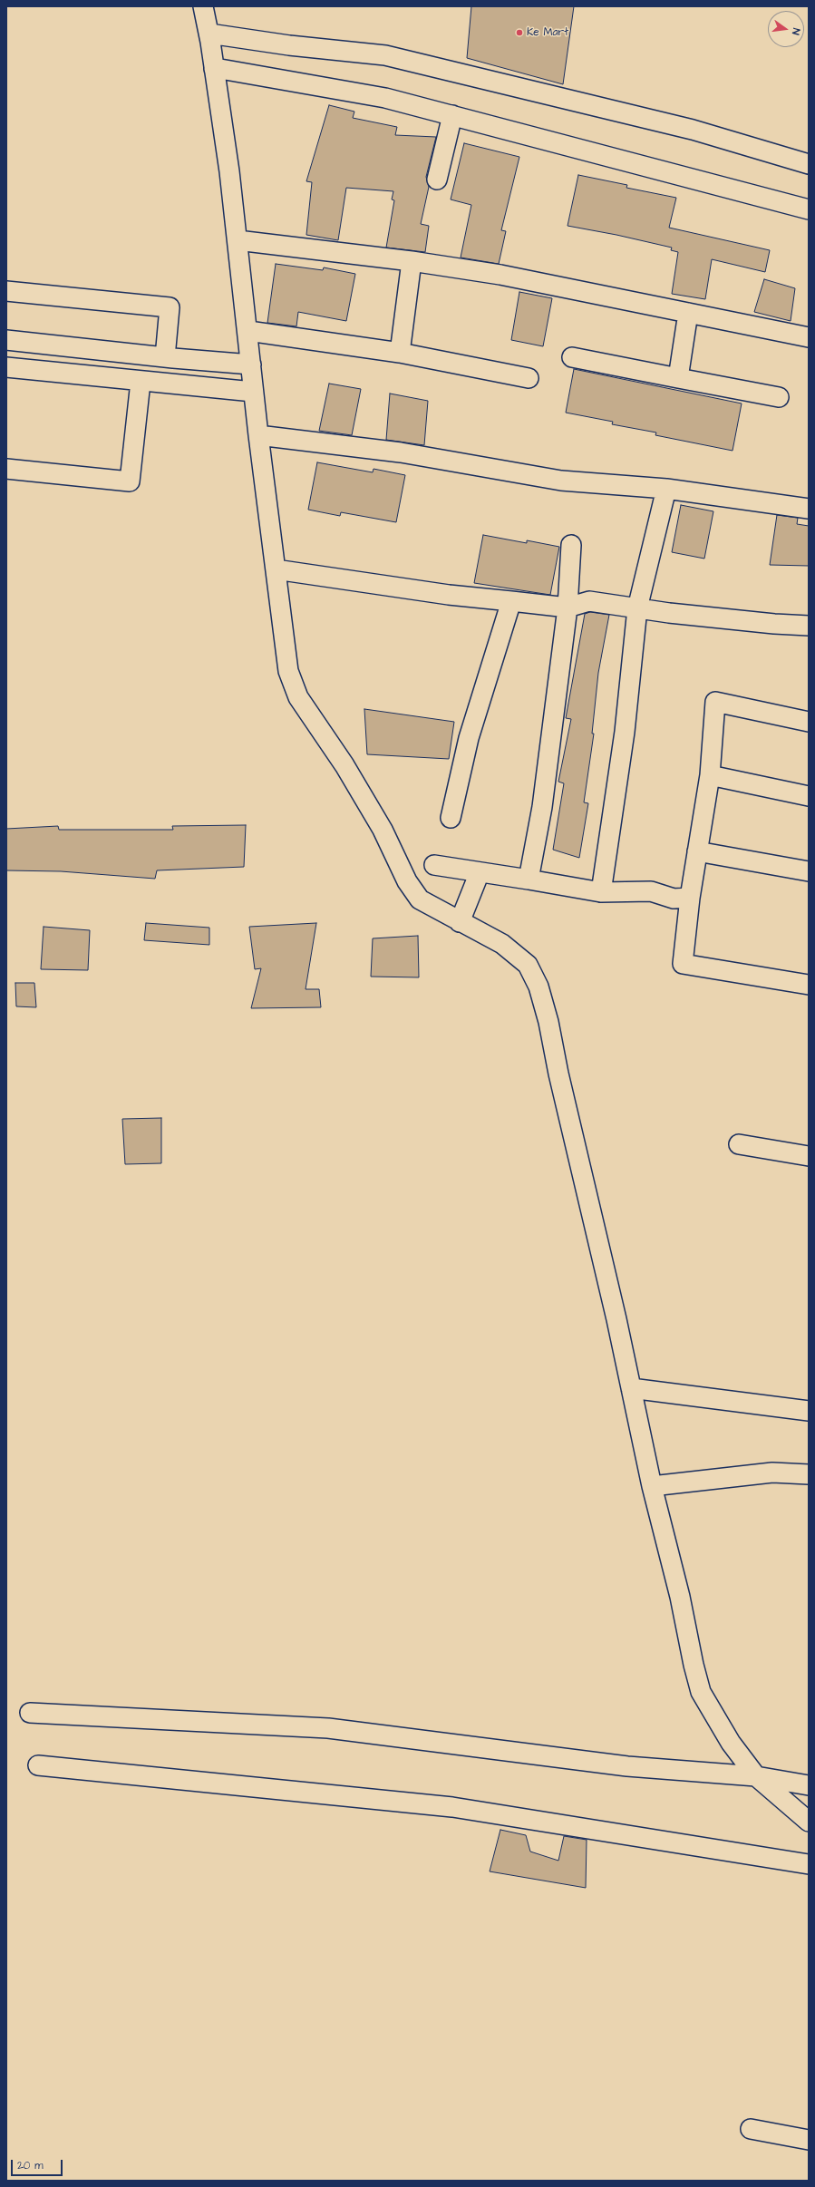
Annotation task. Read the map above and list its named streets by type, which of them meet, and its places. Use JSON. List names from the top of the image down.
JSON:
{
  "places": ["Ke Mart"],
  "scale_bar": "20 m",
  "north": "right"
}
